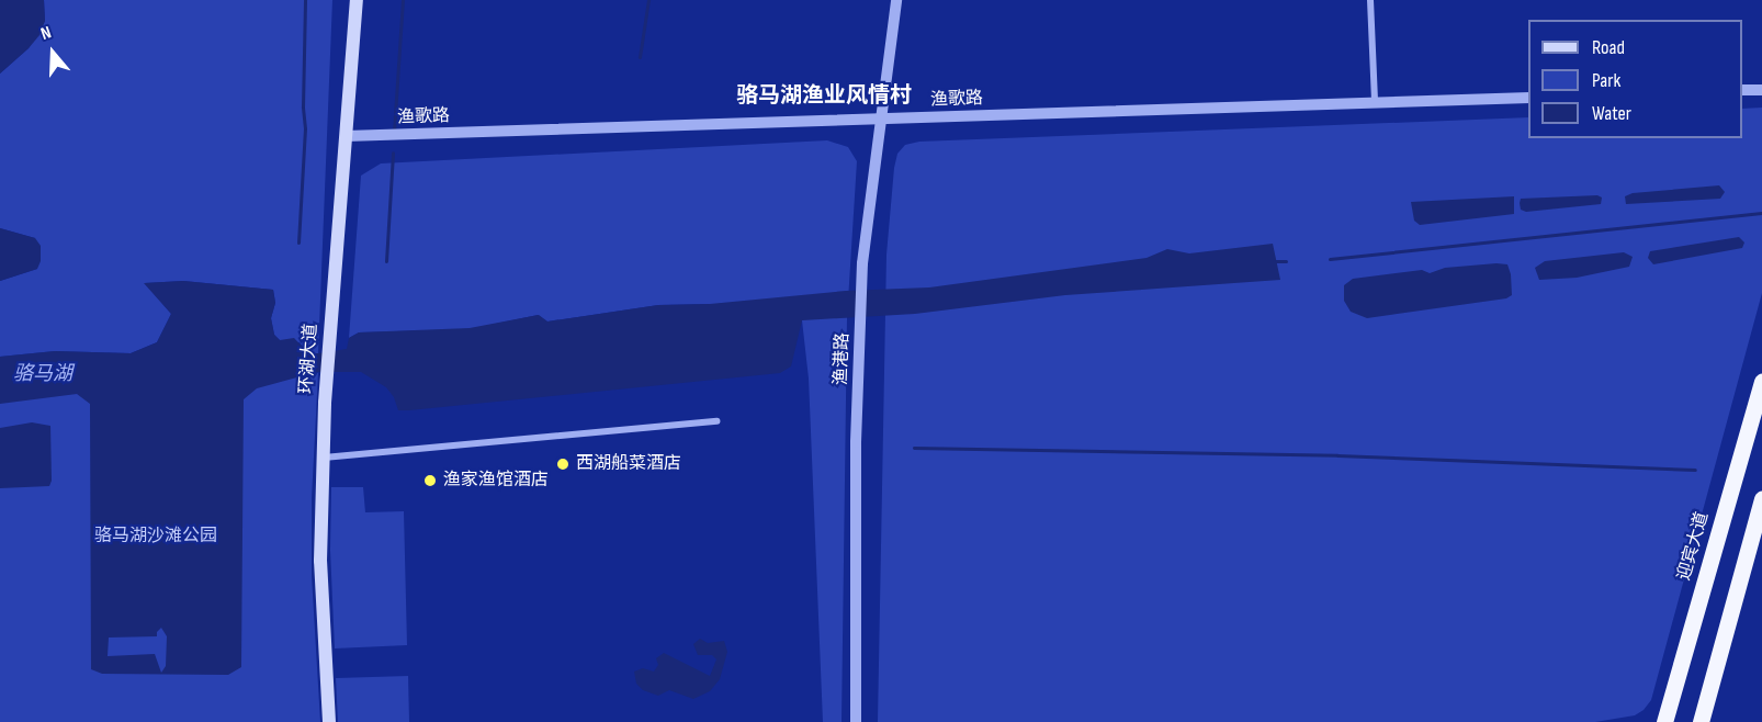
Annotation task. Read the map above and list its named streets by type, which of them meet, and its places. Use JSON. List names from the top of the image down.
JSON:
{
  "streets": {
    "highway": ["迎宾大道"],
    "main road": ["环湖大道"],
    "street": ["渔歌路", "渔港路"]
  },
  "crossings": [
    ["渔歌路", "环湖大道"],
    ["渔歌路", "渔港路"]
  ],
  "districts": ["骆马湖渔业风情村"],
  "water": ["骆马湖"],
  "parks": ["骆马湖沙滩公园"],
  "places": ["西湖船菜酒店", "渔家渔馆酒店"],
  "legend": ["Road", "Park", "Water"],
  "north": "top"
}
